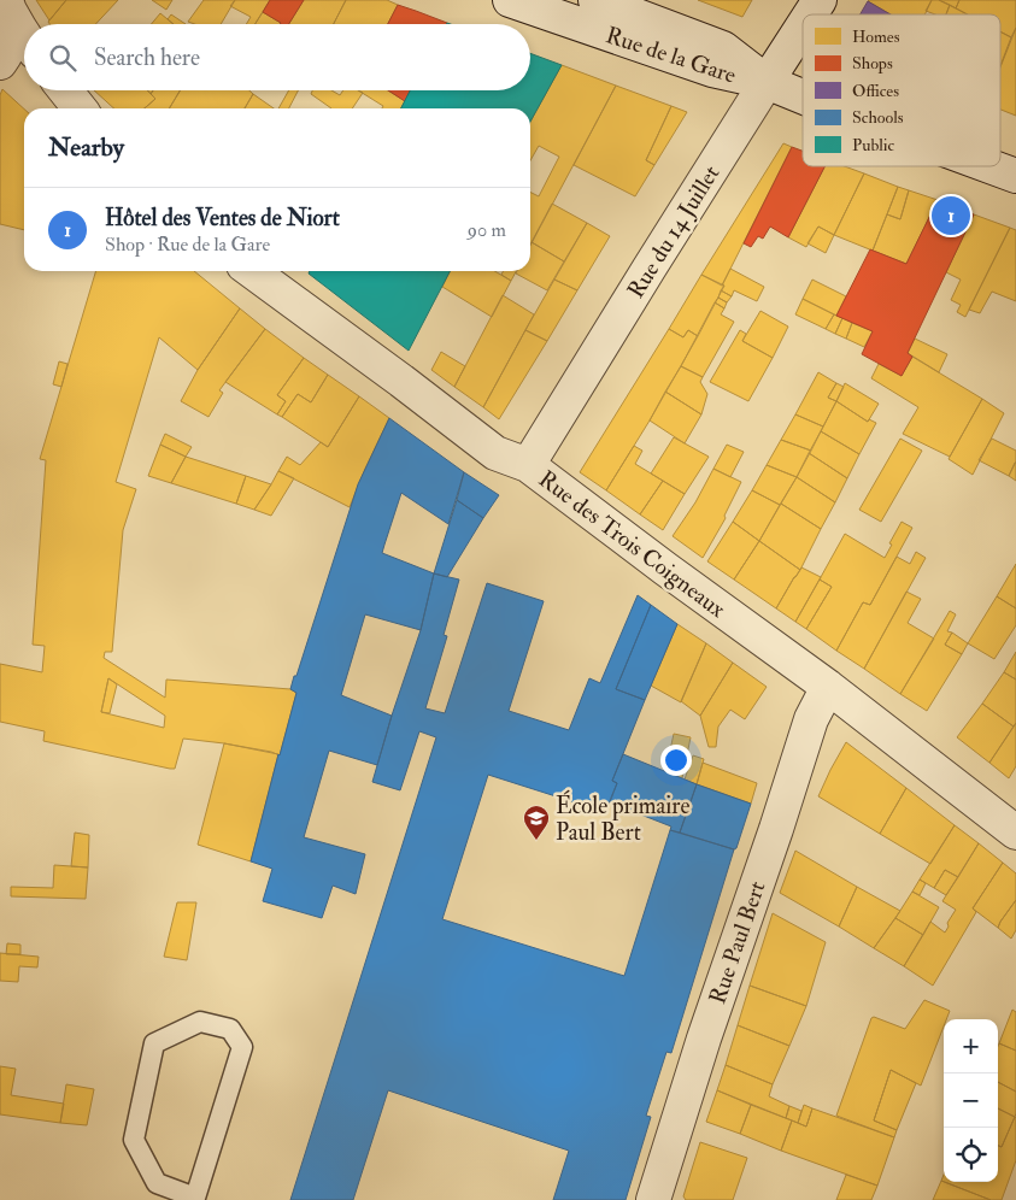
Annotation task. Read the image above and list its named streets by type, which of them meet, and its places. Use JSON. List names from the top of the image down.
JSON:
{
  "streets": {
    "street": [
      "Rue de la Gare",
      "Rue du 14 Juillet",
      "Rue des Trois Coigneaux",
      "Rue Paul Bert"
    ]
  },
  "crossings": [
    ["Rue de la Gare", "Rue du 14 Juillet"],
    ["Rue du 14 Juillet", "Rue des Trois Coigneaux"],
    ["Rue des Trois Coigneaux", "Rue Paul Bert"]
  ],
  "places": {
    "school or university": ["École primaire Paul Bert"]
  },
  "legend": [
    "Homes",
    "Shops",
    "Offices",
    "Schools",
    "Public"
  ],
  "page": {
    "search": "Search here",
    "heading": "Nearby",
    "list": [
      {
        "mark": "1",
        "name": "Hôtel des Ventes de Niort",
        "note": "Shop · Rue de la Gare",
        "value": "90 m"
      }
    ],
    "pins": "1",
    "map_buttons": ["+", "−"]
  }
}
